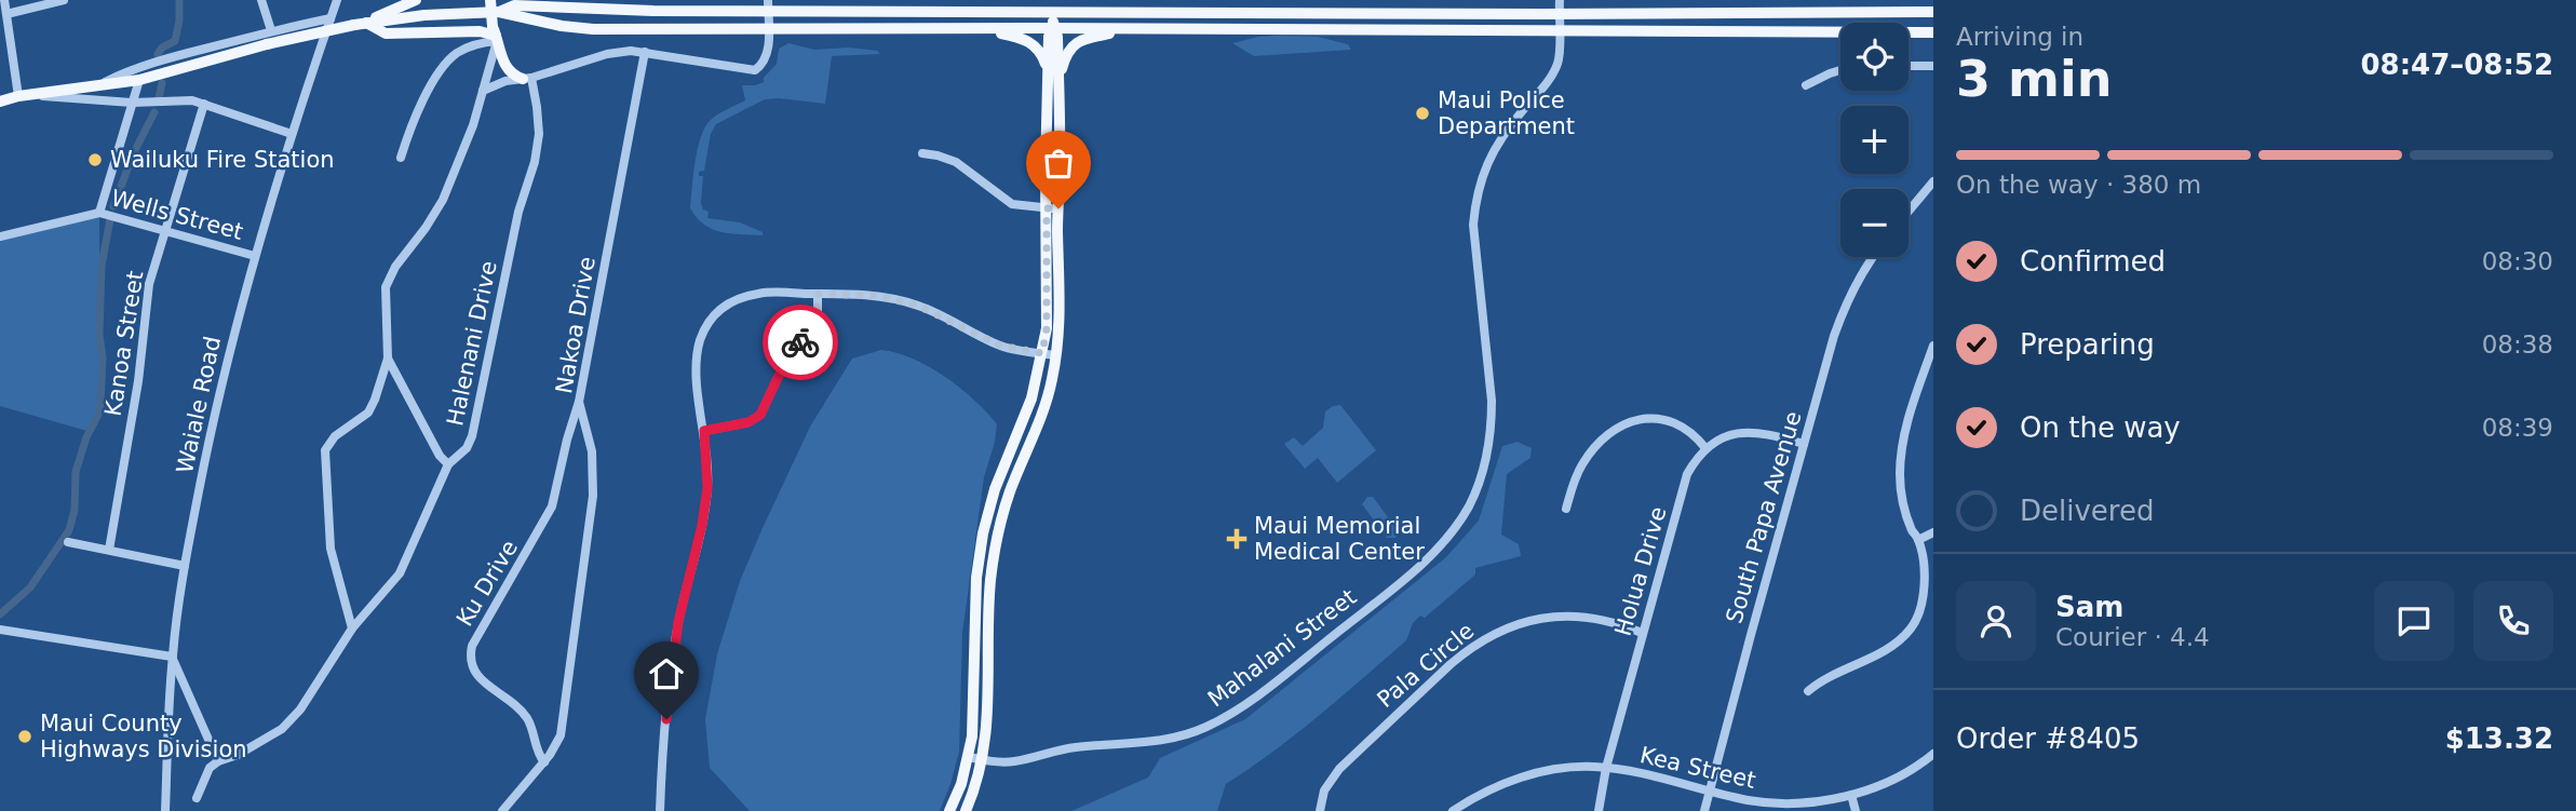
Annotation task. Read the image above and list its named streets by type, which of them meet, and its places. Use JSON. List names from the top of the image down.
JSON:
{
  "streets": {
    "street": [
      "Wells Street",
      "Nakoa Drive",
      "Kanoa Street",
      "Halenani Drive",
      "Waiale Road",
      "South Papa Avenue",
      "Holua Drive",
      "Ku Drive",
      "Mahalani Street",
      "Pala Circle",
      "Kea Street"
    ]
  },
  "crossings": [
    ["Wells Street", "Kanoa Street"],
    ["Wells Street", "Waiale Road"],
    ["Nakoa Drive", "Ku Drive"],
    ["South Papa Avenue", "Kea Street"],
    ["Holua Drive", "Pala Circle"],
    ["Holua Drive", "Kea Street"]
  ],
  "places": {
    "other": ["Maui Police Department", "Wailuku Fire Station", "Maui County Highways Division"],
    "health": ["Maui Memorial Medical Center"]
  },
  "page": {
    "heading": ["3 min", "Arriving in", "08:47–08:52"],
    "panel": [
      "Sam",
      "Courier · 4.4",
      "Order #8405",
      "$13.32"
    ],
    "map_buttons": ["+", "−"],
    "bar": "On the way · 380 m",
    "list": [
      ["Confirmed", "08:30"],
      ["Preparing", "08:38"],
      ["On the way", "08:39"],
      "Delivered"
    ]
  }
}
